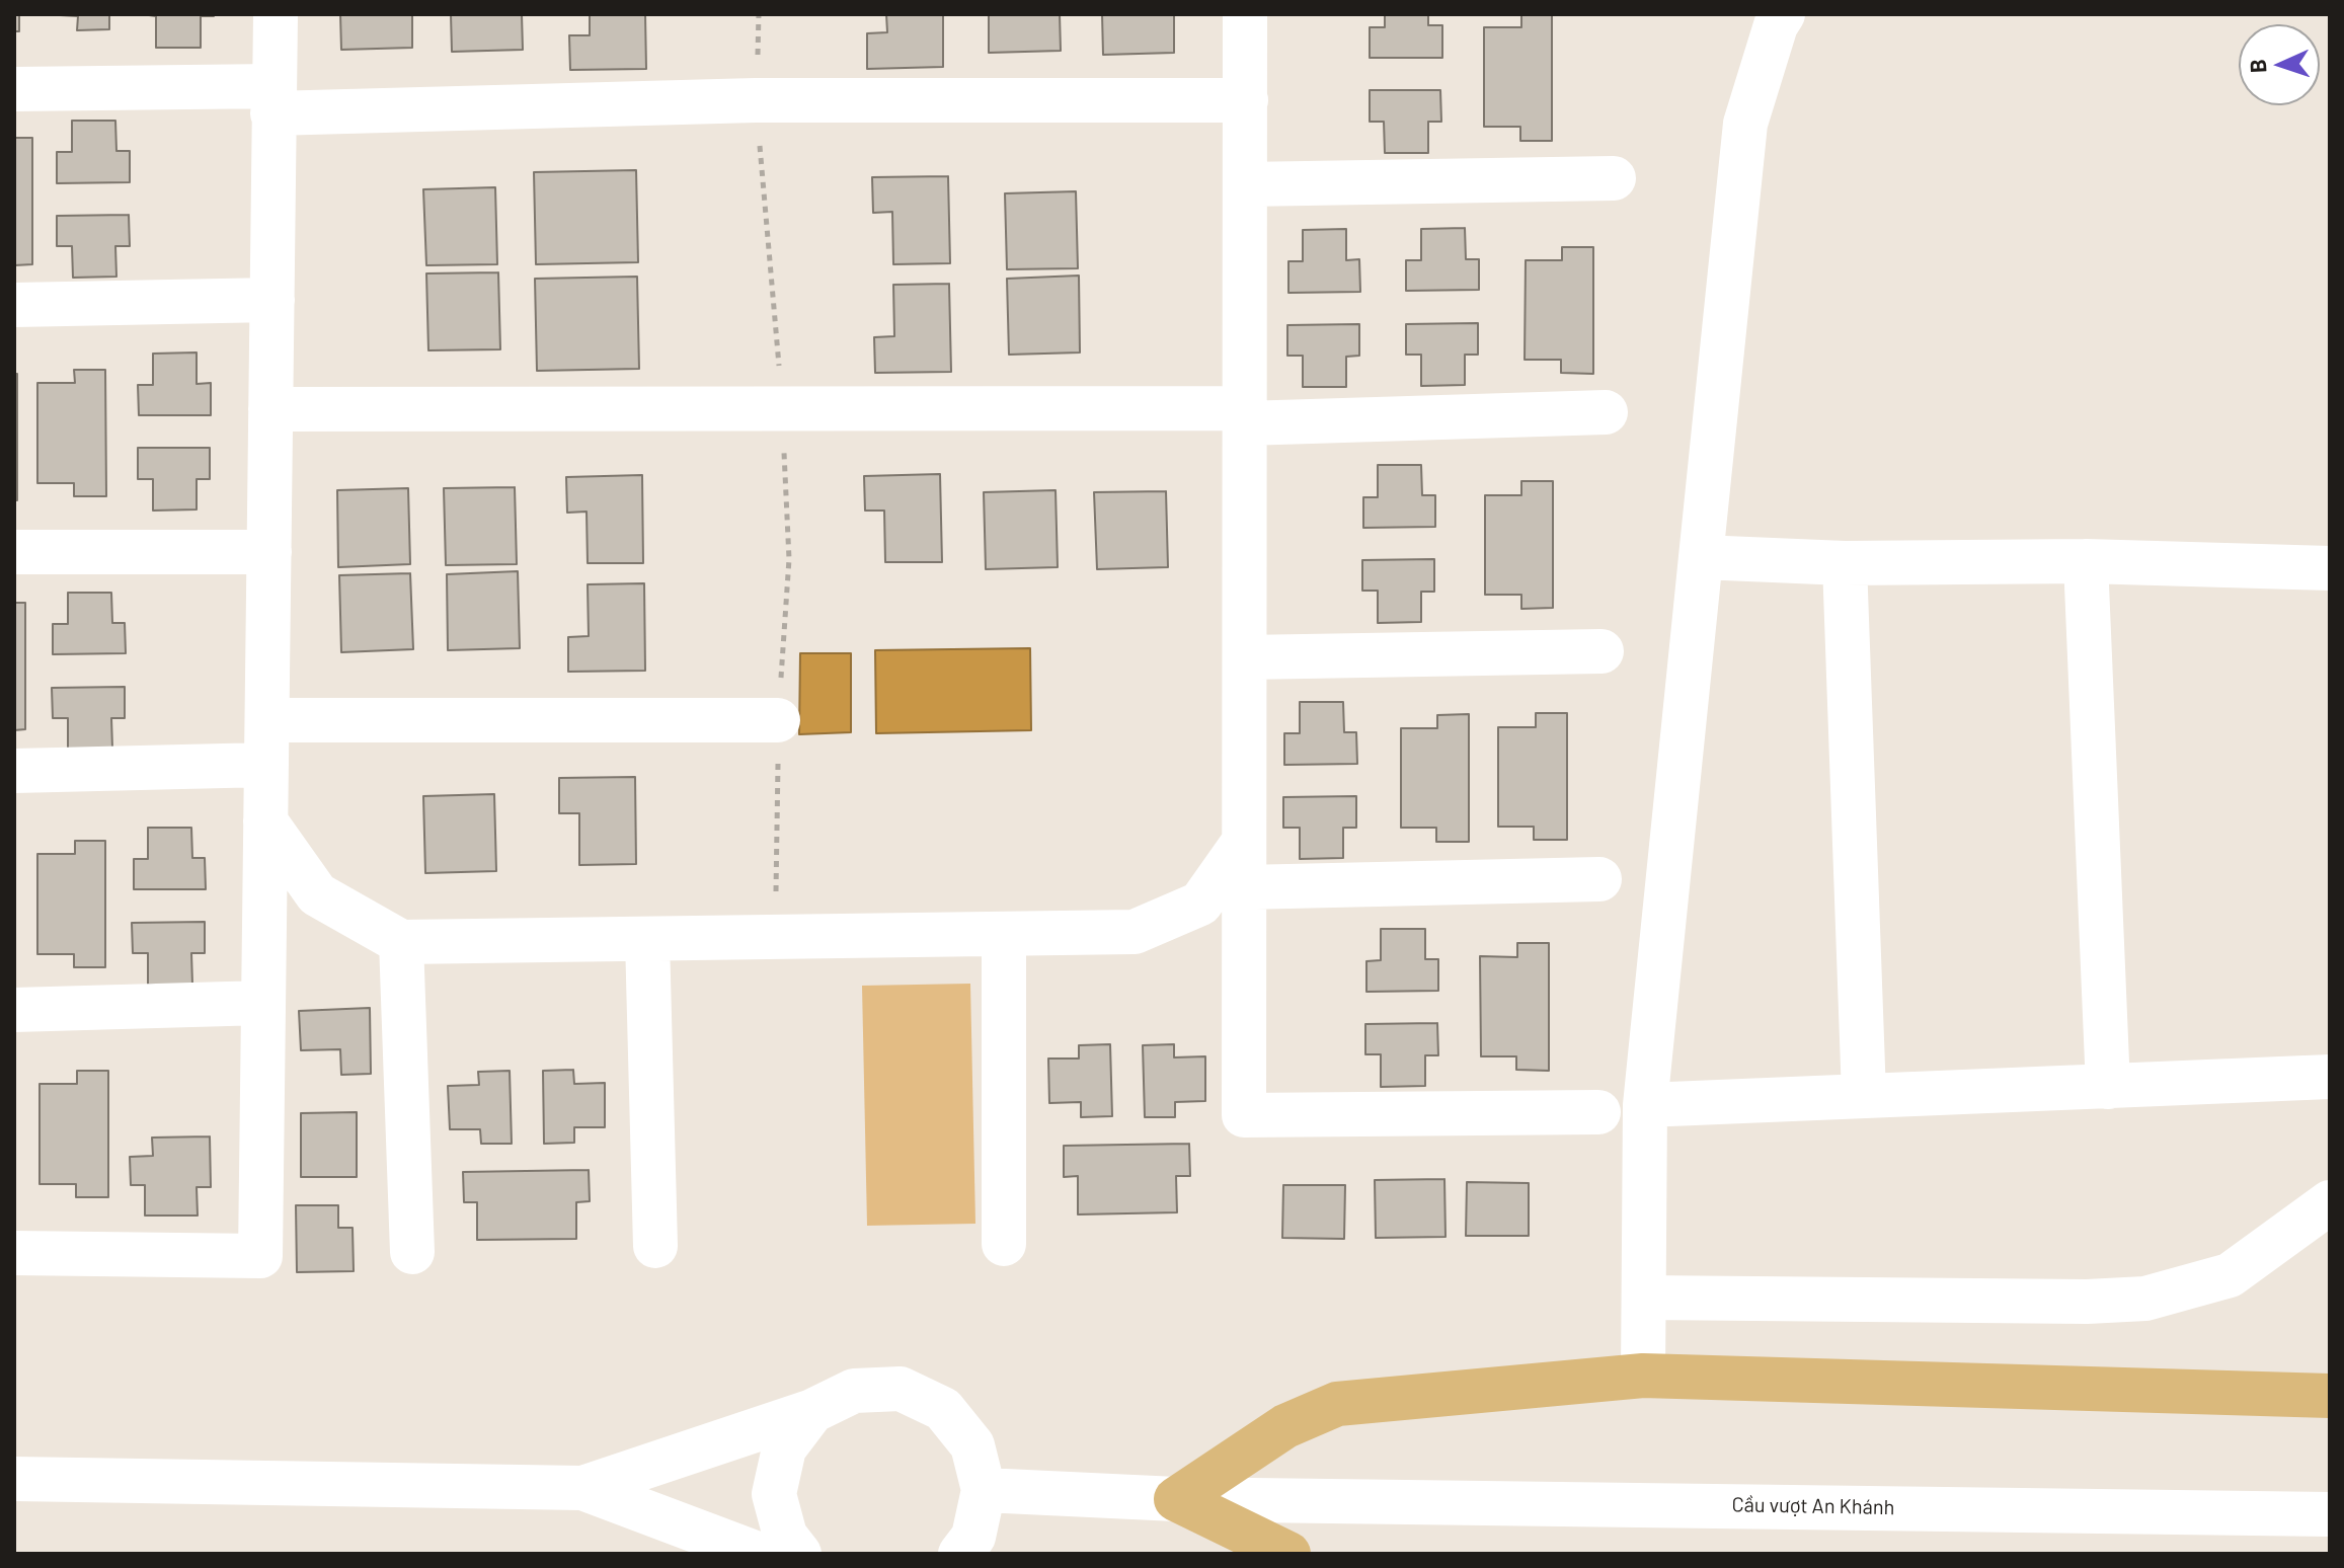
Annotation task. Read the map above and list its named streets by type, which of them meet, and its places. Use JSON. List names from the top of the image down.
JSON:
{
  "streets": {
    "street": ["Cầu vượt An Khánh"]
  },
  "north": "left"
}
